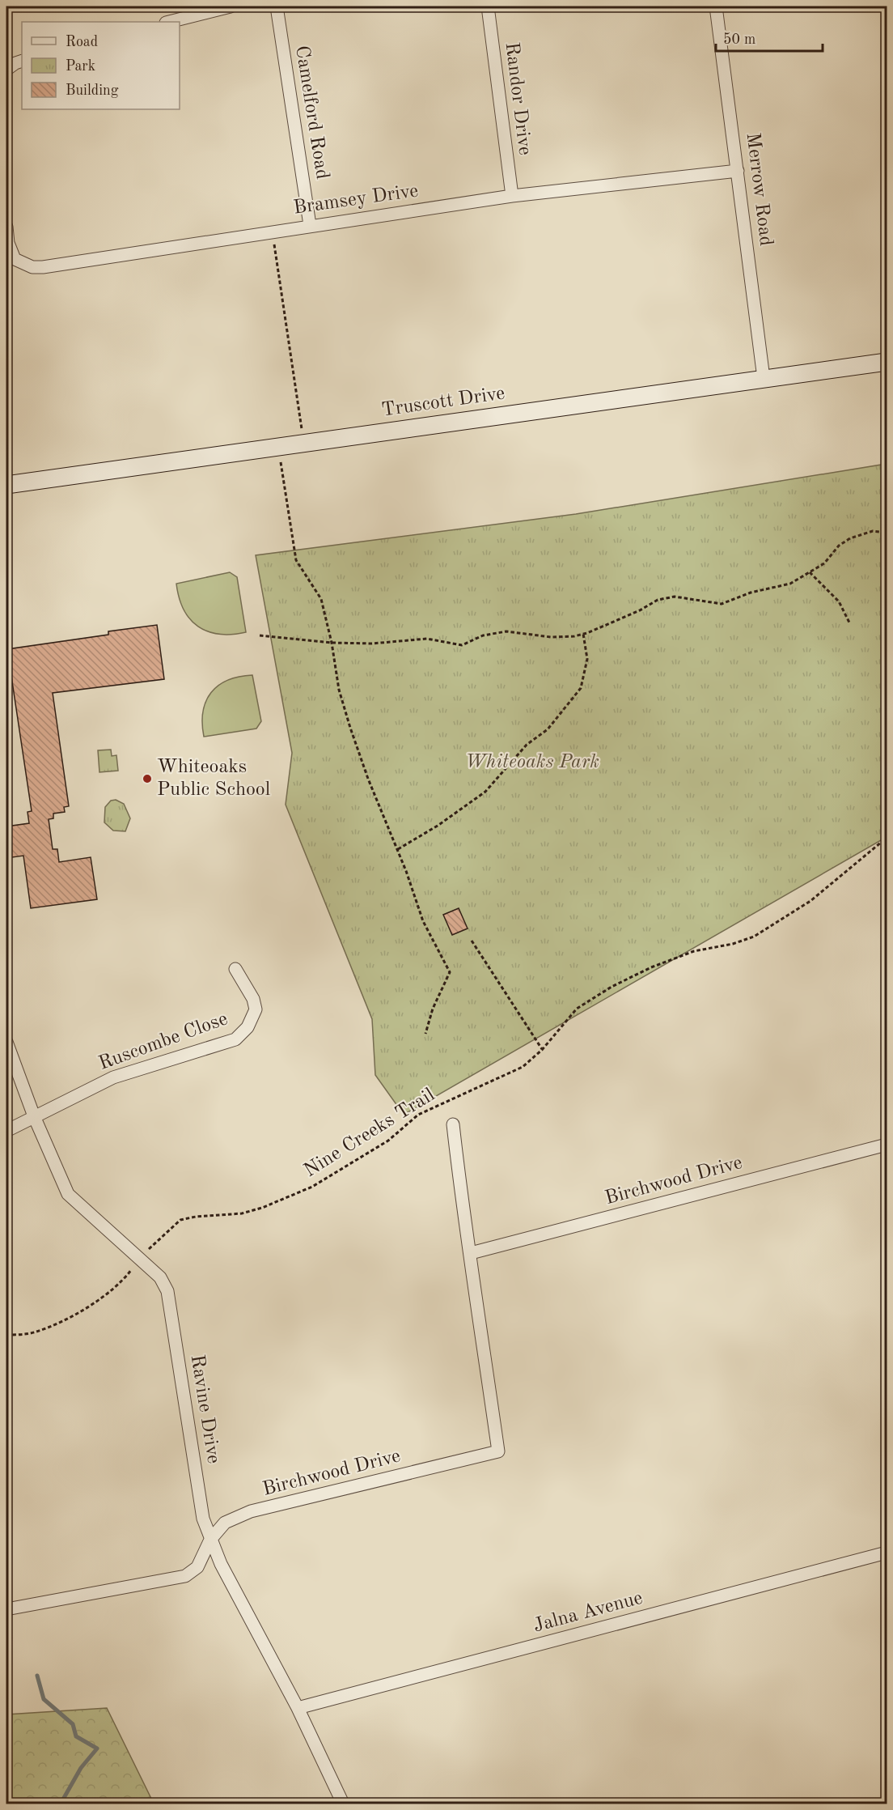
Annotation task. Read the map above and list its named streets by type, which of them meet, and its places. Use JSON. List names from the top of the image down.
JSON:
{
  "streets": {
    "street": [
      "Randor Drive",
      "Camelford Road",
      "Merrow Road",
      "Bramsey Drive",
      "Truscott Drive",
      "Ruscombe Close",
      "Birchwood Drive",
      "Ravine Drive",
      "Jalna Avenue"
    ],
    "path": ["Nine Creeks Trail"]
  },
  "crossings": [
    ["Randor Drive", "Bramsey Drive"],
    ["Camelford Road", "Bramsey Drive"],
    ["Merrow Road", "Bramsey Drive"],
    ["Merrow Road", "Truscott Drive"],
    ["Ruscombe Close", "Ravine Drive"],
    ["Nine Creeks Trail", "Ravine Drive"],
    ["Birchwood Drive", "Ravine Drive"],
    ["Ravine Drive", "Jalna Avenue"]
  ],
  "parks": ["Whiteoaks Park"],
  "places": ["Whiteoaks Public School"],
  "legend": ["Road", "Park", "Building"],
  "scale_bar": "50 m"
}
